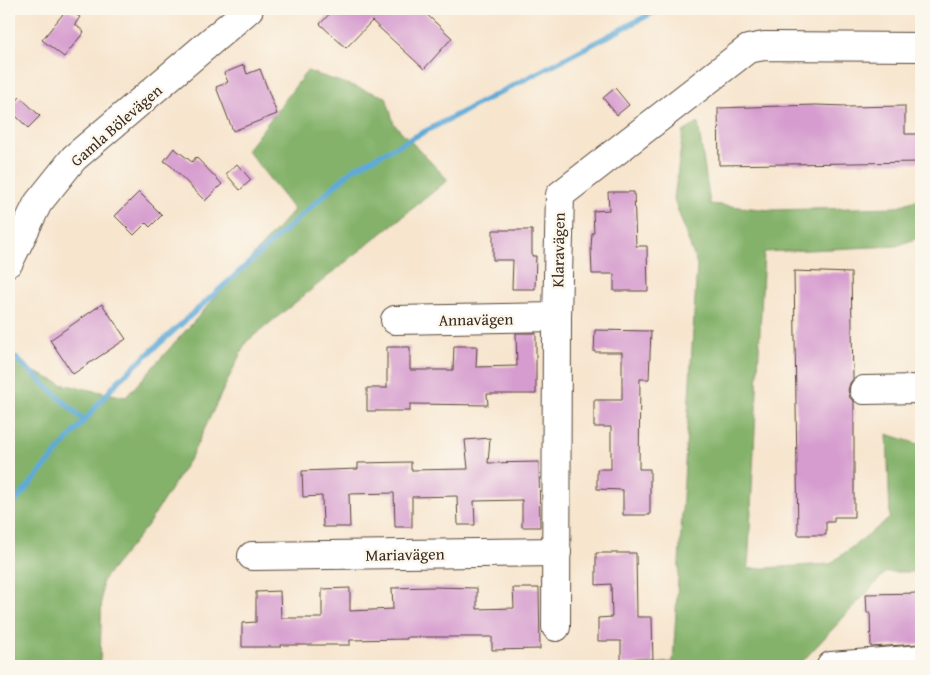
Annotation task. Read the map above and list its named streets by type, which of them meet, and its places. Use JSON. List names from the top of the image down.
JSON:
{
  "streets": {
    "street": [
      "Gamla Bölevägen",
      "Klaravägen",
      "Annavägen",
      "Mariavägen"
    ]
  },
  "crossings": [
    ["Klaravägen", "Annavägen"],
    ["Klaravägen", "Mariavägen"]
  ]
}
